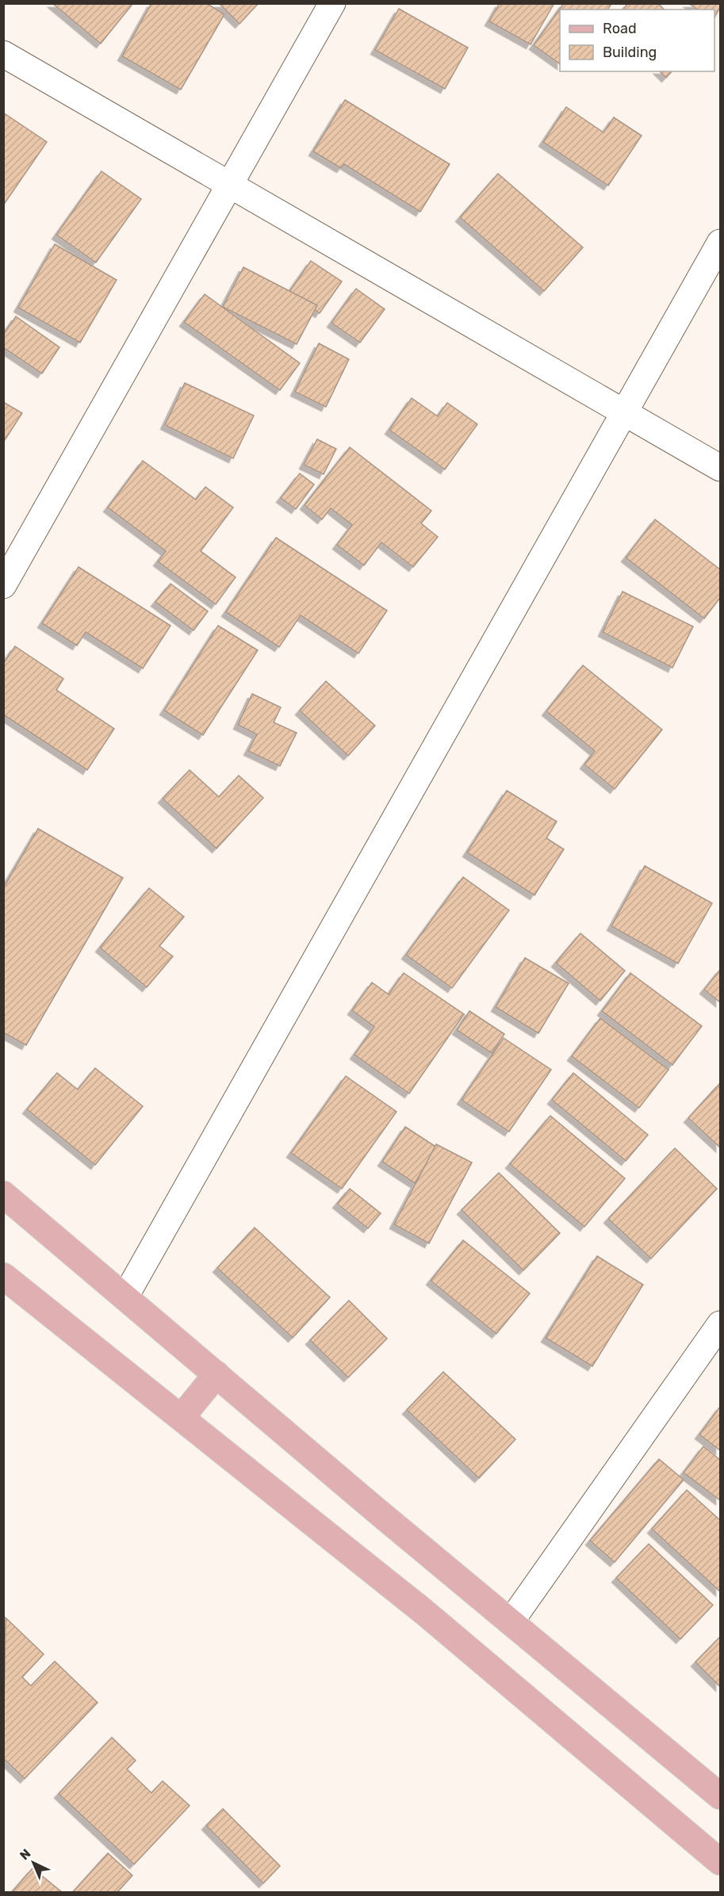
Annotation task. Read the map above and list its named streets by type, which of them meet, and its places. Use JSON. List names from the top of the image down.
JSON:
{
  "legend": ["Road", "Building"],
  "north": "top left"
}
